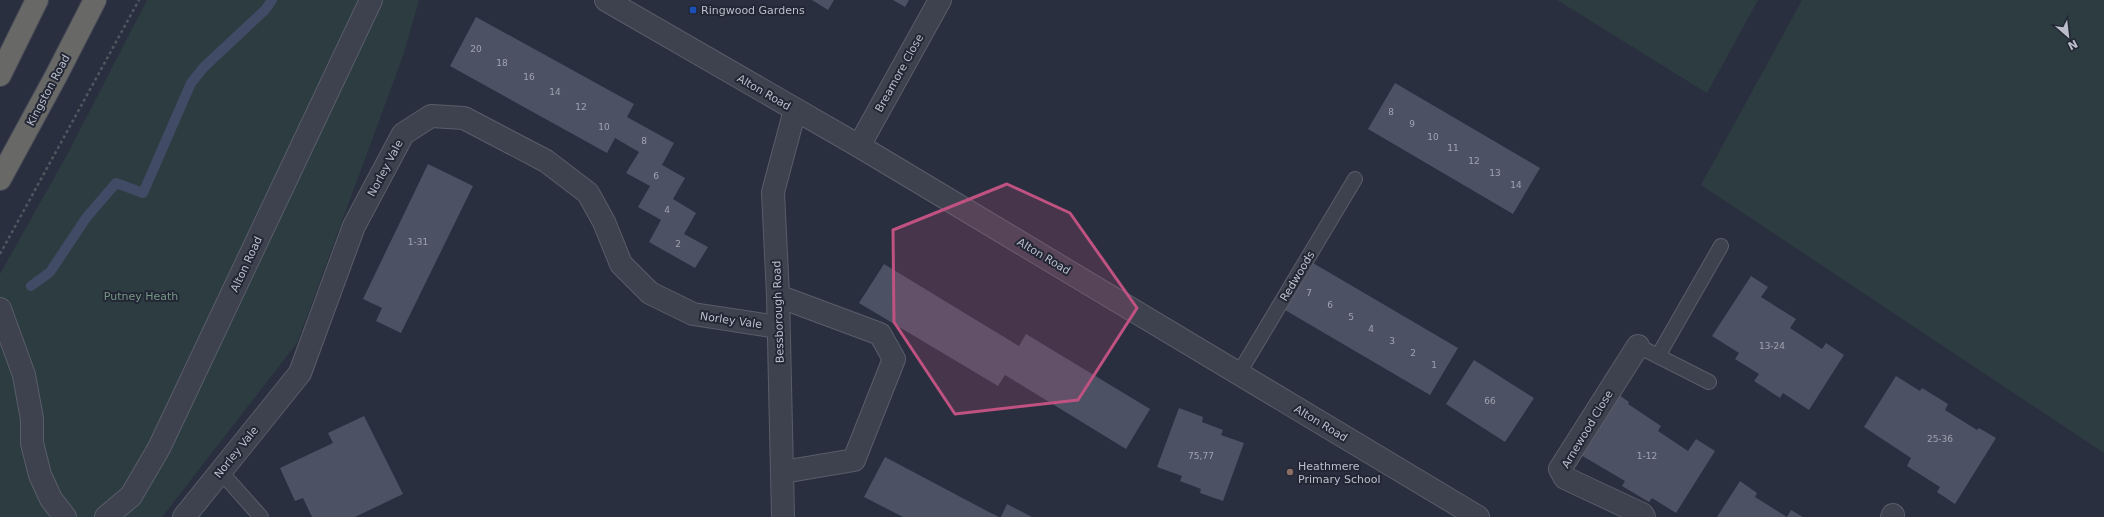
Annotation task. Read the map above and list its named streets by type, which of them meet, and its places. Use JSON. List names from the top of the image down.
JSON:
{
  "streets": {
    "highway": ["Kingston Road"],
    "street": [
      "Breamore Close",
      "Alton Road",
      "Norley Vale",
      "Bessborough Road",
      "Arnewood Close"
    ],
    "lane": ["Redwoods"]
  },
  "crossings": [
    ["Breamore Close", "Alton Road"],
    ["Alton Road", "Redwoods"],
    ["Alton Road", "Bessborough Road"],
    ["Norley Vale", "Bessborough Road"]
  ],
  "parks": ["Putney Heath"],
  "places": {
    "transit": ["Ringwood Gardens"],
    "other": ["Heathmere Primary School"]
  },
  "house_numbers": [
    "20",
    "18",
    "16",
    "14",
    "12",
    "8",
    "9",
    "10",
    "10",
    "8",
    "11",
    "12",
    "13",
    "6",
    "14",
    "4",
    "1-31",
    "2",
    "7",
    "6",
    "5",
    "4",
    "3",
    "13-24",
    "2",
    "1",
    "66",
    "25-36",
    "75,77",
    "1-12"
  ],
  "north": "bottom right"
}
